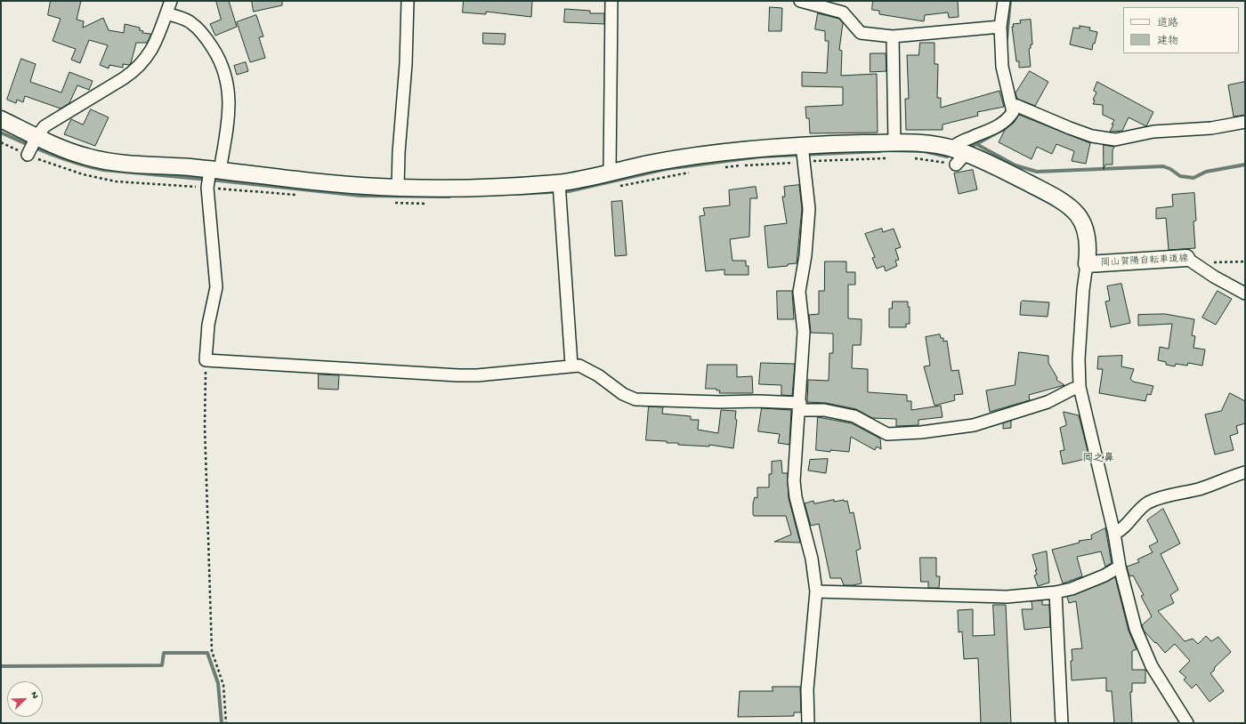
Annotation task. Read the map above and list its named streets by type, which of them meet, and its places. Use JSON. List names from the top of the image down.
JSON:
{
  "streets": {
    "street": ["岡山賀陽自転車道線"]
  },
  "districts": ["岡之鼻"],
  "legend": ["道路", "建物"],
  "north": "top right"
}
